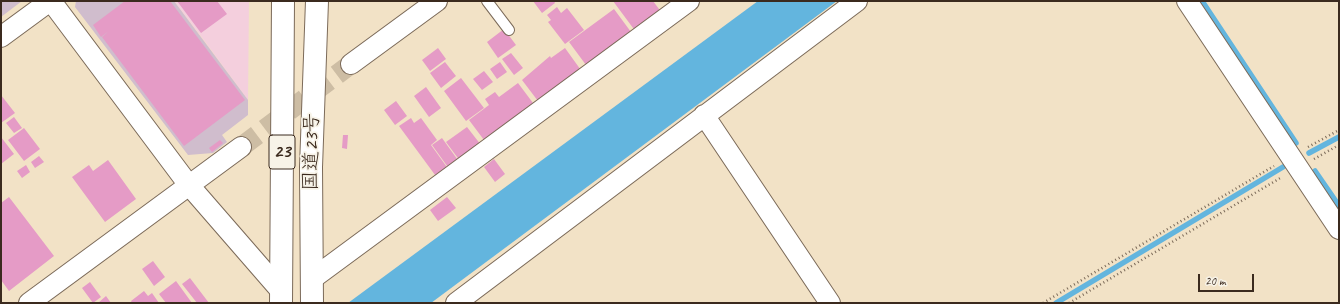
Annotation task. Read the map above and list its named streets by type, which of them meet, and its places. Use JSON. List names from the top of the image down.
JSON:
{
  "streets": {
    "highway": ["23", "国道23号"]
  },
  "scale_bar": "20 m"
}
